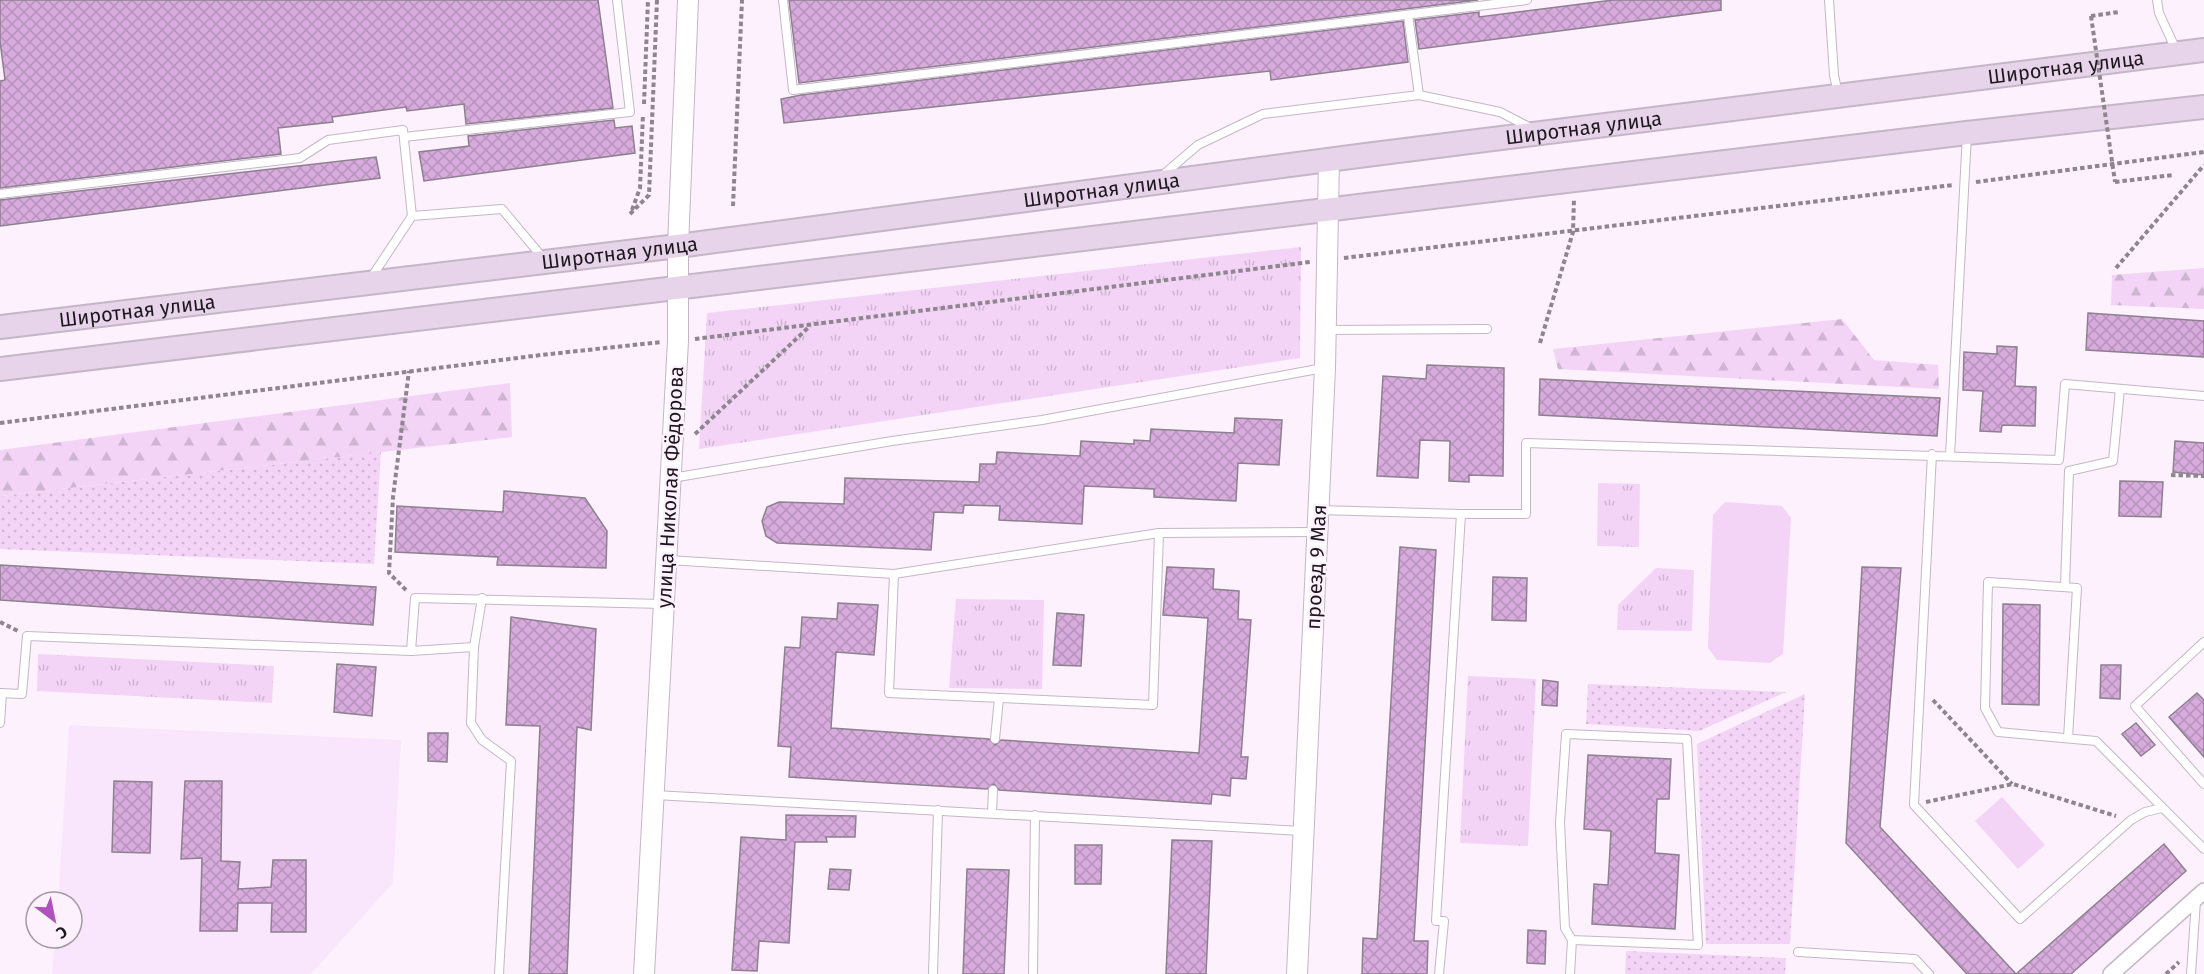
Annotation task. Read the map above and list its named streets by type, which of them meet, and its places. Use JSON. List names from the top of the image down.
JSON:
{
  "streets": {
    "main road": ["Широтная улица"],
    "street": ["улица Николая Фёдорова", "проезд 9 Мая"]
  },
  "crossings": [
    ["Широтная улица", "улица Николая Фёдорова"],
    ["Широтная улица", "проезд 9 Мая"]
  ],
  "north": "bottom right"
}
